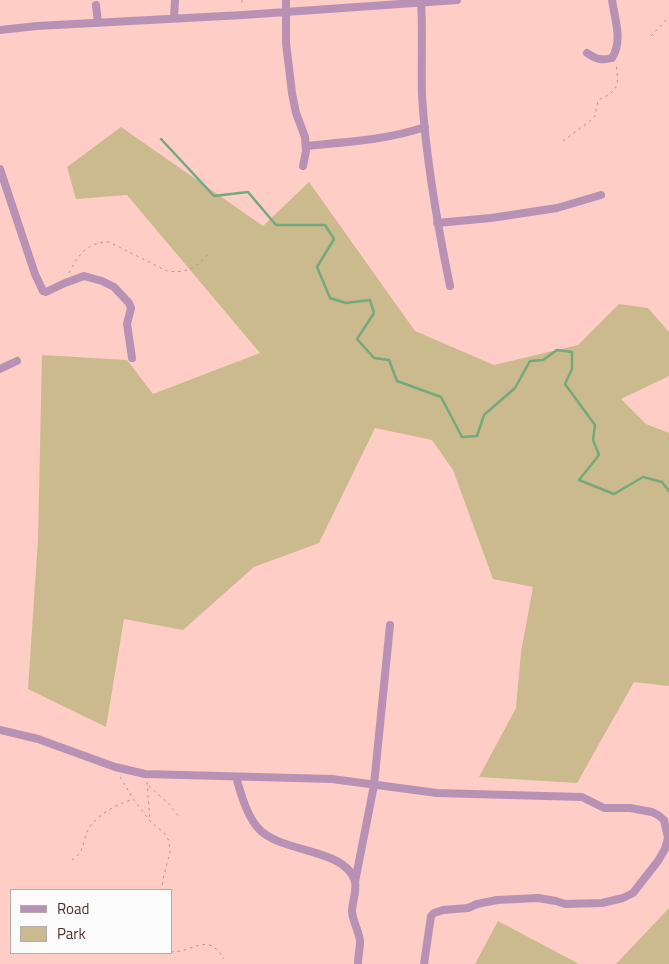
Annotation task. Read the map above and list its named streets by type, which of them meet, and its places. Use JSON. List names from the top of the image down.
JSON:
{
  "legend": ["Road", "Park"]
}
